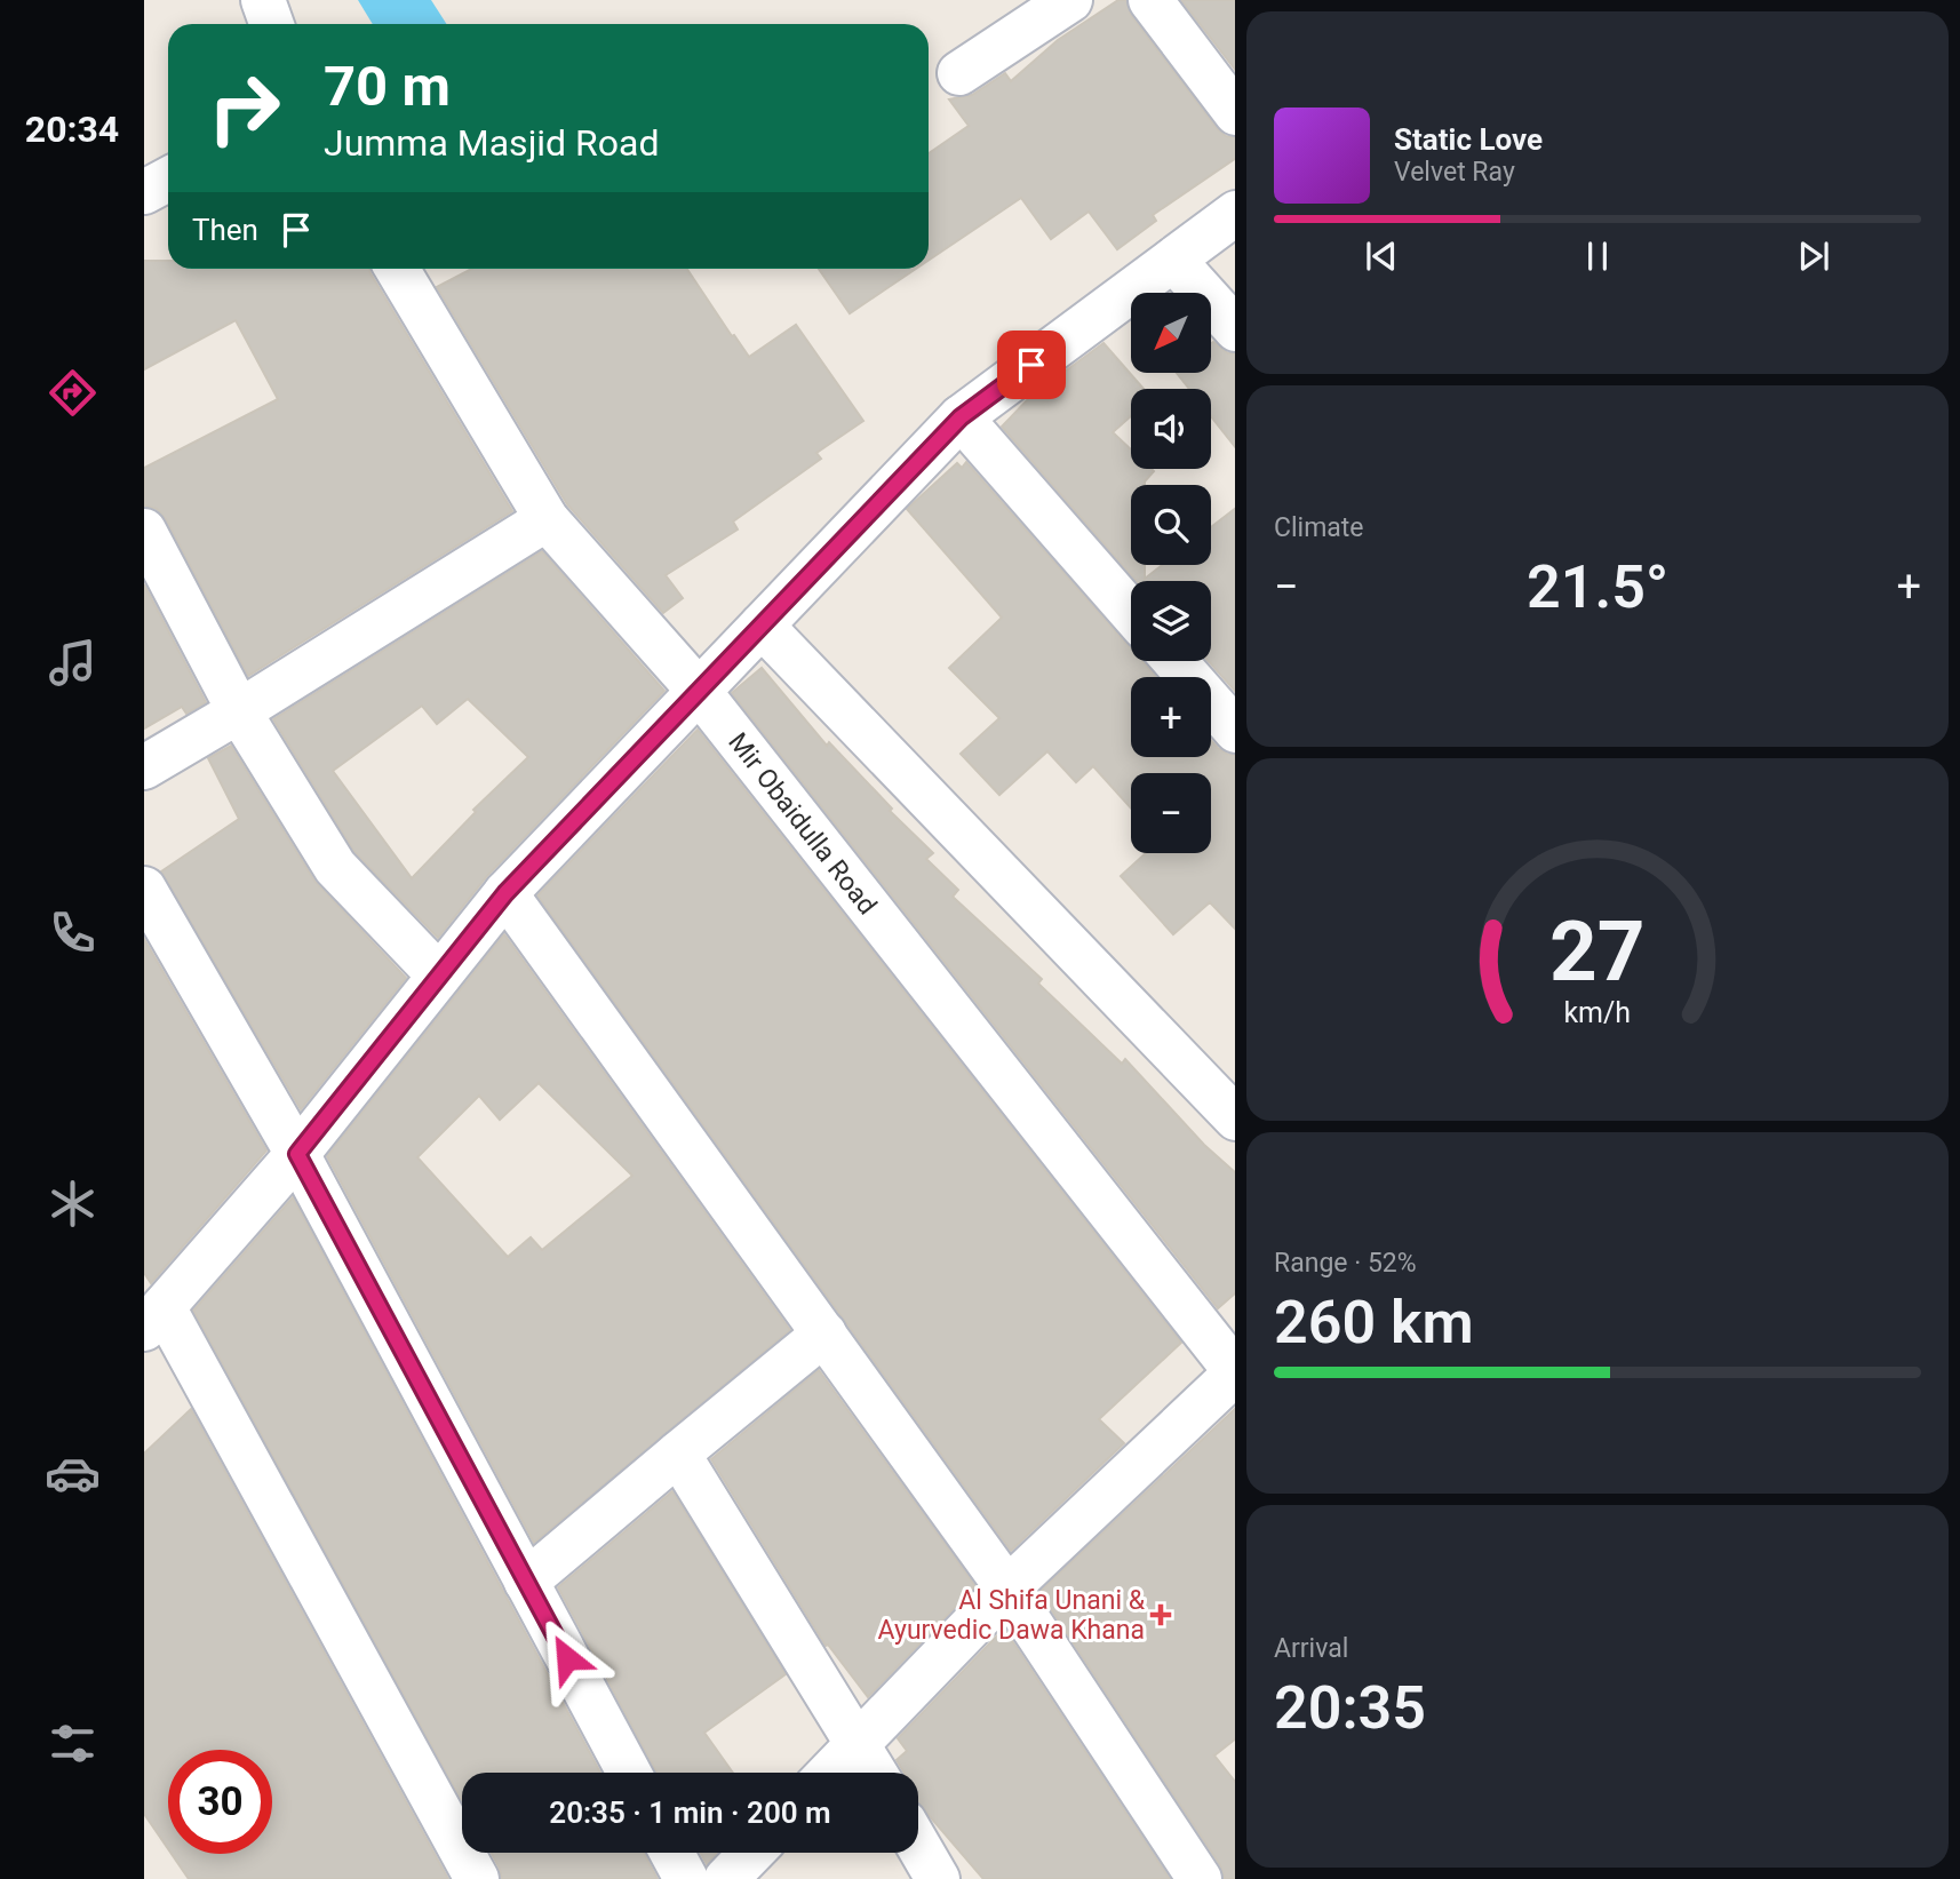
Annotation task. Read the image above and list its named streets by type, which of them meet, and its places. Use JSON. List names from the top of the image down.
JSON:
{
  "streets": {
    "street": ["Mir Obaidulla Road"]
  },
  "places": {
    "health": ["Al Shifa Unani & Ayurvedic Dawa Khana"]
  },
  "north": "bottom left",
  "page": {
    "tabs": "20:34",
    "turn": ["70 m", "Jumma Masjid Road"],
    "song": ["Static Love", "Velvet Ray"],
    "then": "Then",
    "map_buttons": ["+", "−"],
    "tile": [
      "Climate",
      ["Range · 52%", "260 km"],
      ["Arrival", "20:35"]
    ],
    "heat": ["−", "21.5°", "+"],
    "limit": "30",
    "trip": "20:35 · 1 min · 200 m",
    "gauge": ["27", "km/h"]
  }
}
